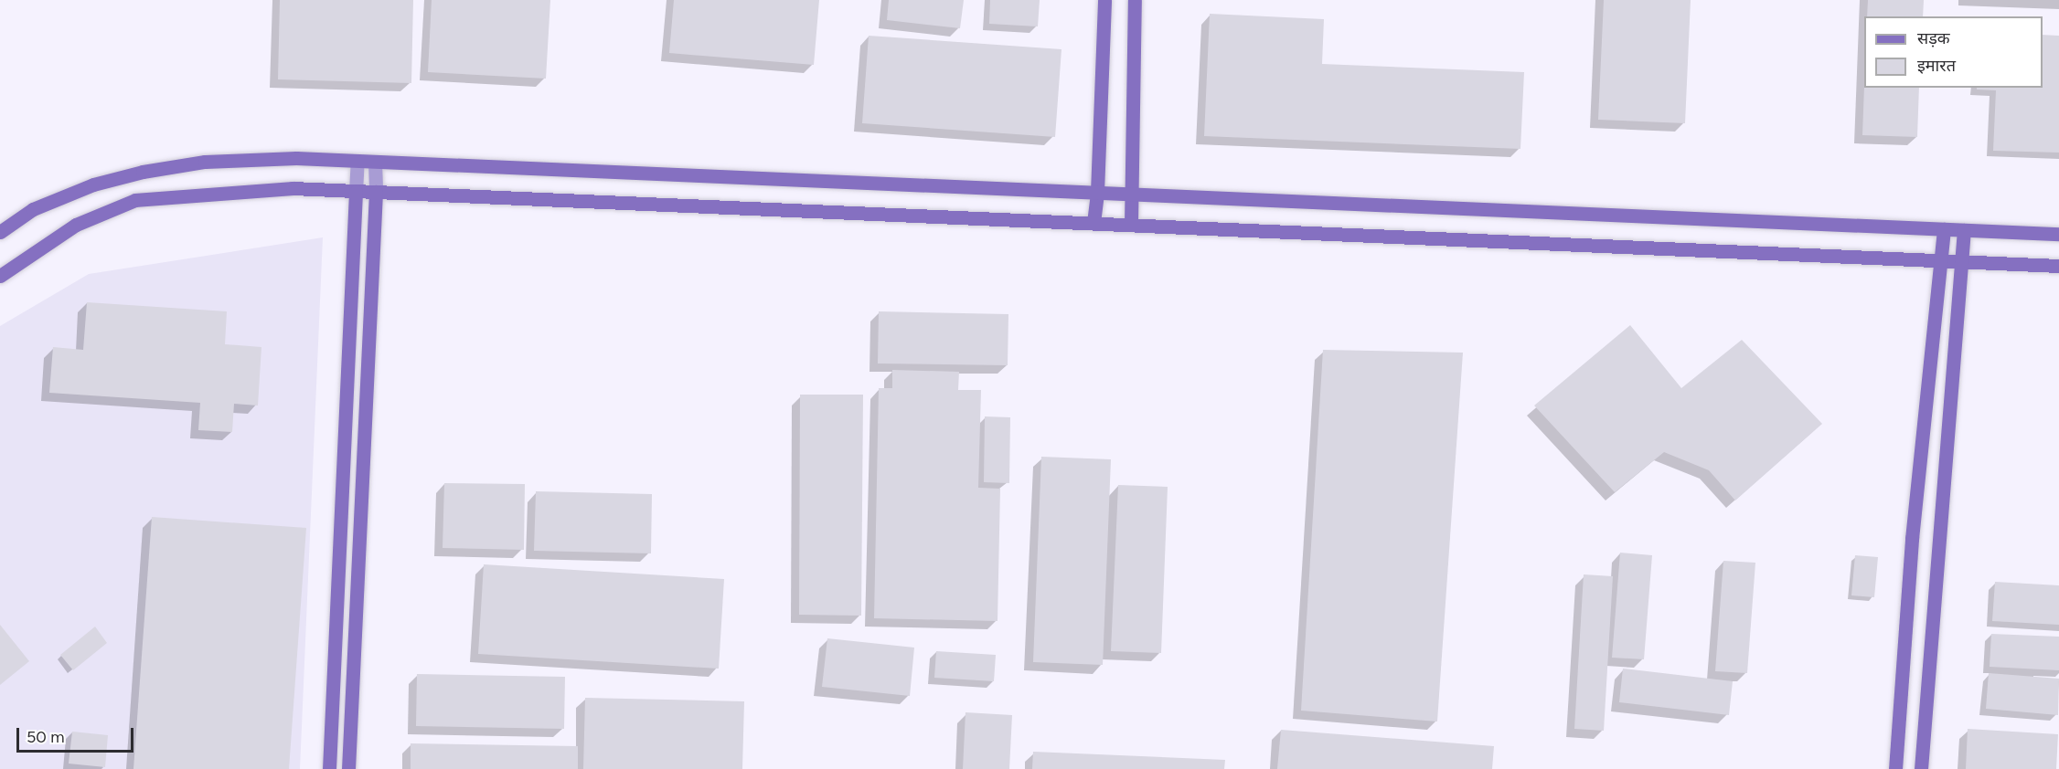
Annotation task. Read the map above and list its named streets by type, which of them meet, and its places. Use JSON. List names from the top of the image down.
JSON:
{
  "legend": ["सड़क", "इमारत"],
  "scale_bar": "50 m"
}
